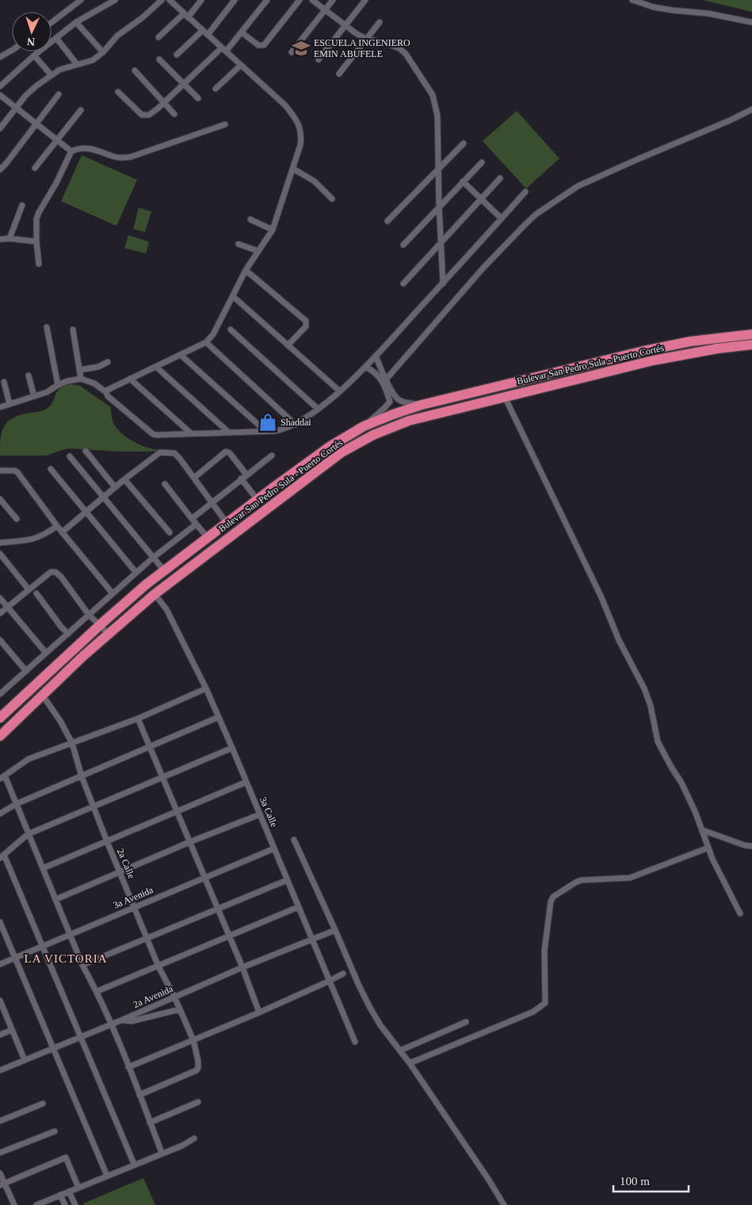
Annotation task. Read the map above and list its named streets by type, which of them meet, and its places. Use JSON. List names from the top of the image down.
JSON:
{
  "streets": {
    "highway": ["Bulevar San Pedro Sula - Puerto Cortés"],
    "street": [
      "3a Calle",
      "2a Calle",
      "3a Avenida",
      "2a Avenida"
    ]
  },
  "crossings": [
    ["Bulevar San Pedro Sula - Puerto Cortés", "3a Calle"],
    ["Bulevar San Pedro Sula - Puerto Cortés", "2a Calle"],
    ["3a Calle", "3a Avenida"],
    ["3a Calle", "2a Avenida"],
    ["2a Calle", "3a Avenida"],
    ["2a Calle", "2a Avenida"]
  ],
  "districts": ["LA VICTORIA"],
  "places": {
    "school or university": ["ESCUELA INGENIERO EMIN ABUFELE"],
    "shop": ["Shaddai"]
  },
  "scale_bar": "100 m",
  "north": "bottom"
}
